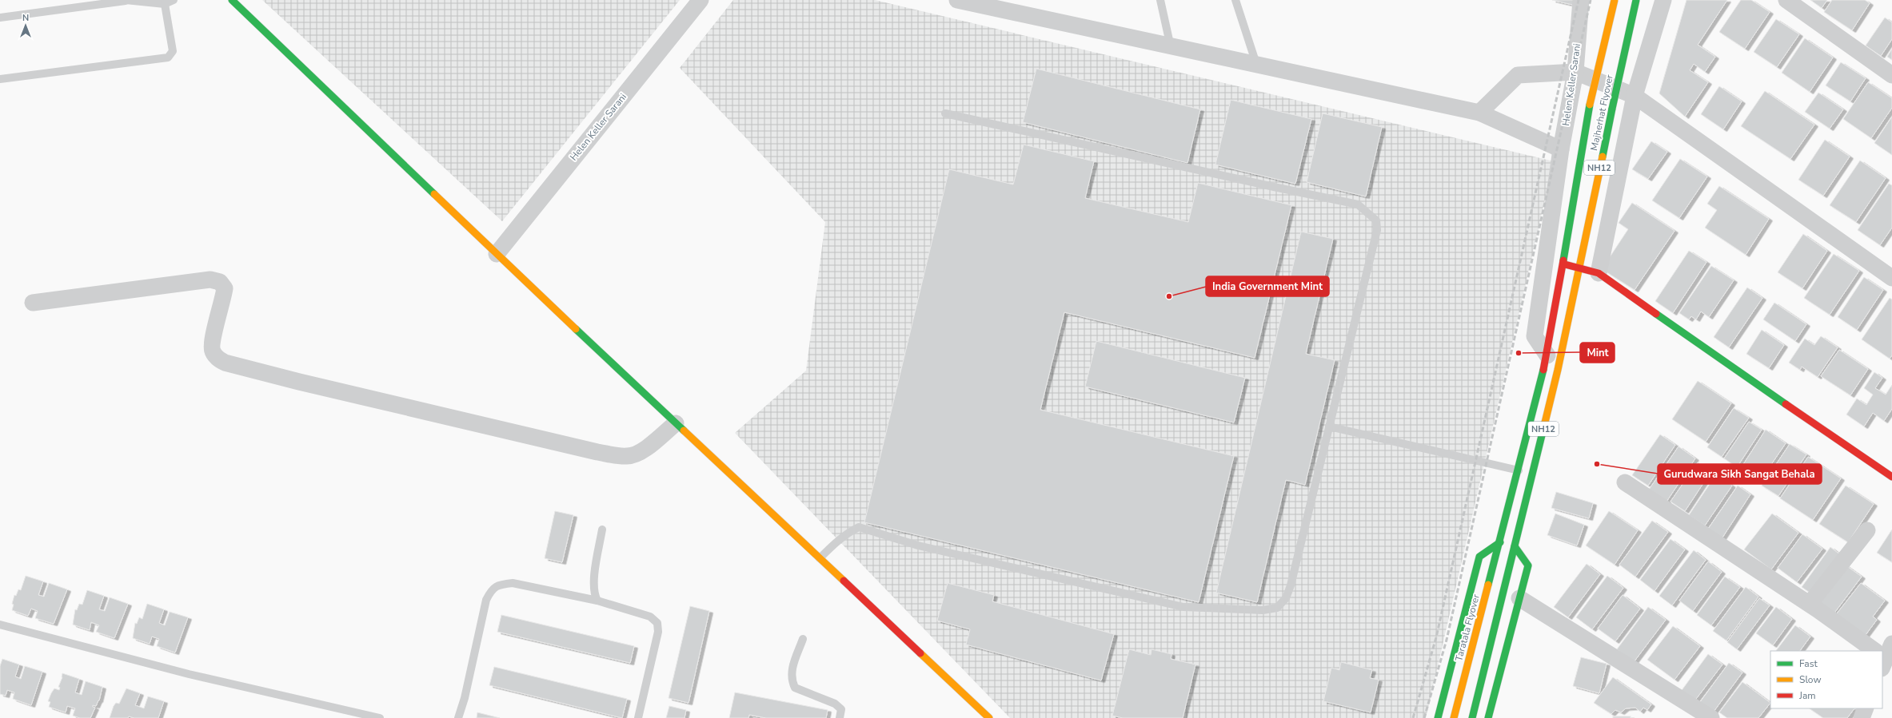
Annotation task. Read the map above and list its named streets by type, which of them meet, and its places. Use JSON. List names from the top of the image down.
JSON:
{
  "streets": {
    "main road": ["Majherhat Flyover", "NH12", "Taratala Flyover"],
    "street": ["Helen Keller Sarani"]
  },
  "crossings": [
    ["Helen Keller Sarani", "NH12"],
    ["Majherhat Flyover", "NH12"],
    ["NH12", "Taratala Flyover"]
  ],
  "places": ["India Government Mint", "Mint", "Gurudwara Sikh Sangat Behala"],
  "legend": ["Fast", "Slow", "Jam"],
  "north": "top"
}
